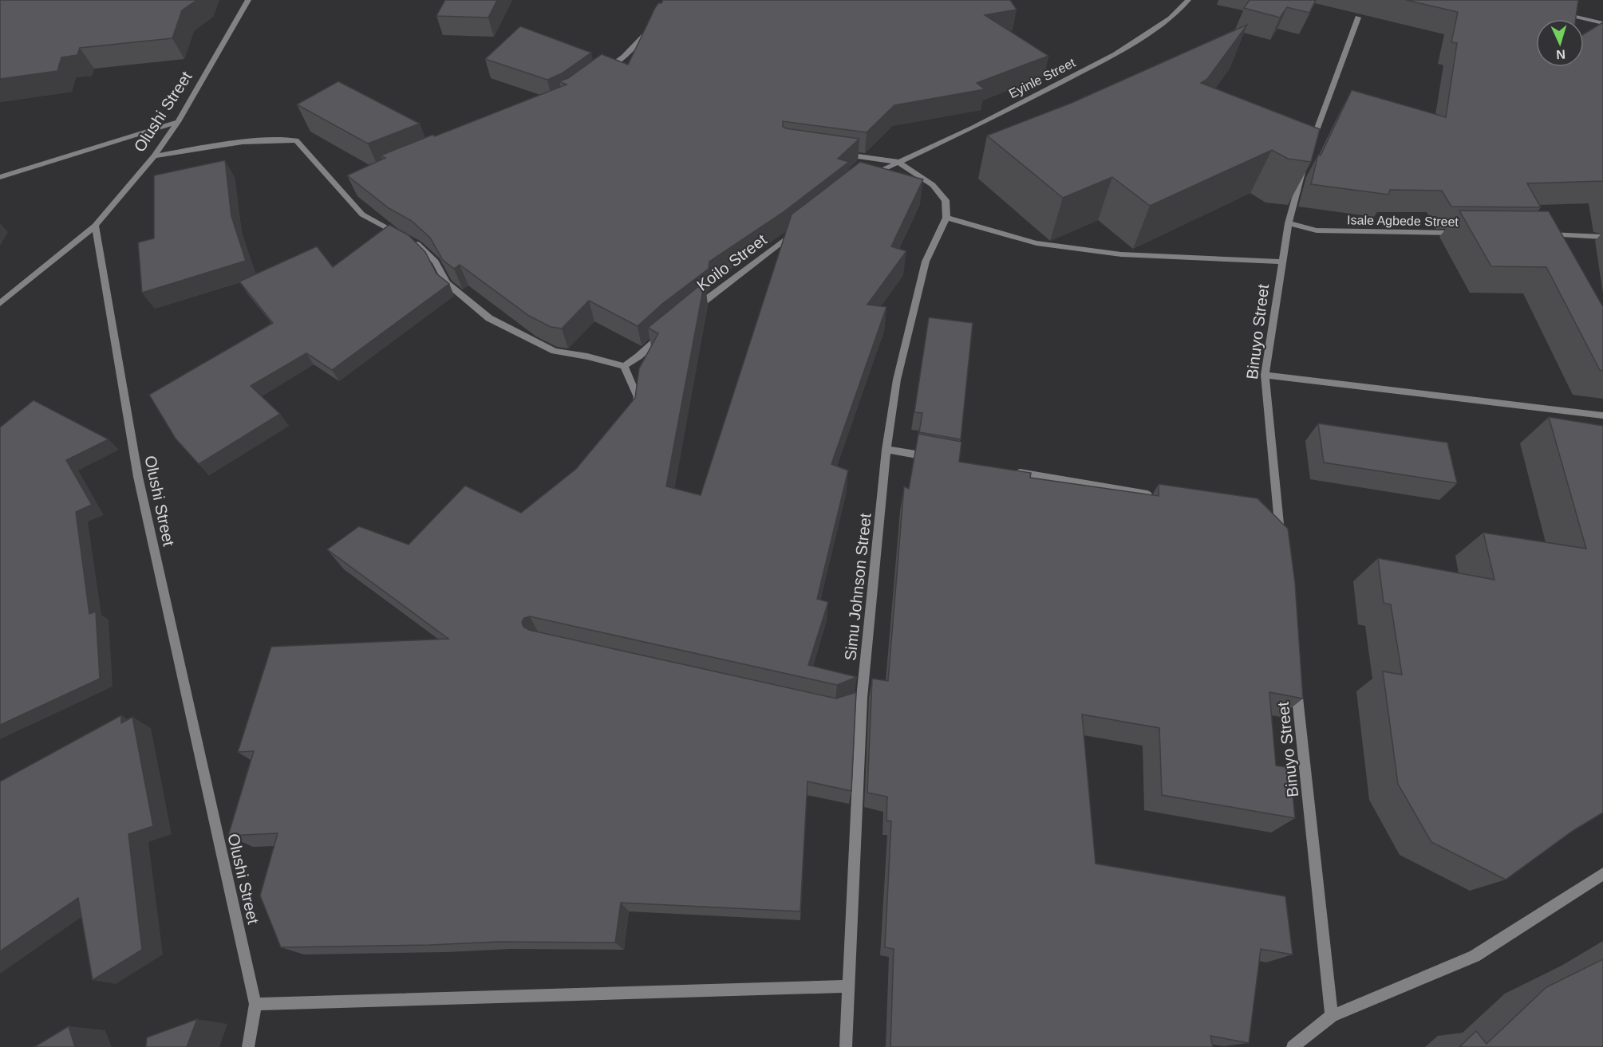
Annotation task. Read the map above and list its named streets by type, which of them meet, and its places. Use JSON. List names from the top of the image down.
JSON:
{
  "streets": {
    "street": [
      "Eyinle Street",
      "Olushi Street",
      "Isale Agbede Street",
      "Koilo Street",
      "Binuyo Street",
      "Simu Johnson Street"
    ]
  },
  "crossings": [
    ["Isale Agbede Street", "Binuyo Street"]
  ],
  "north": "bottom"
}
